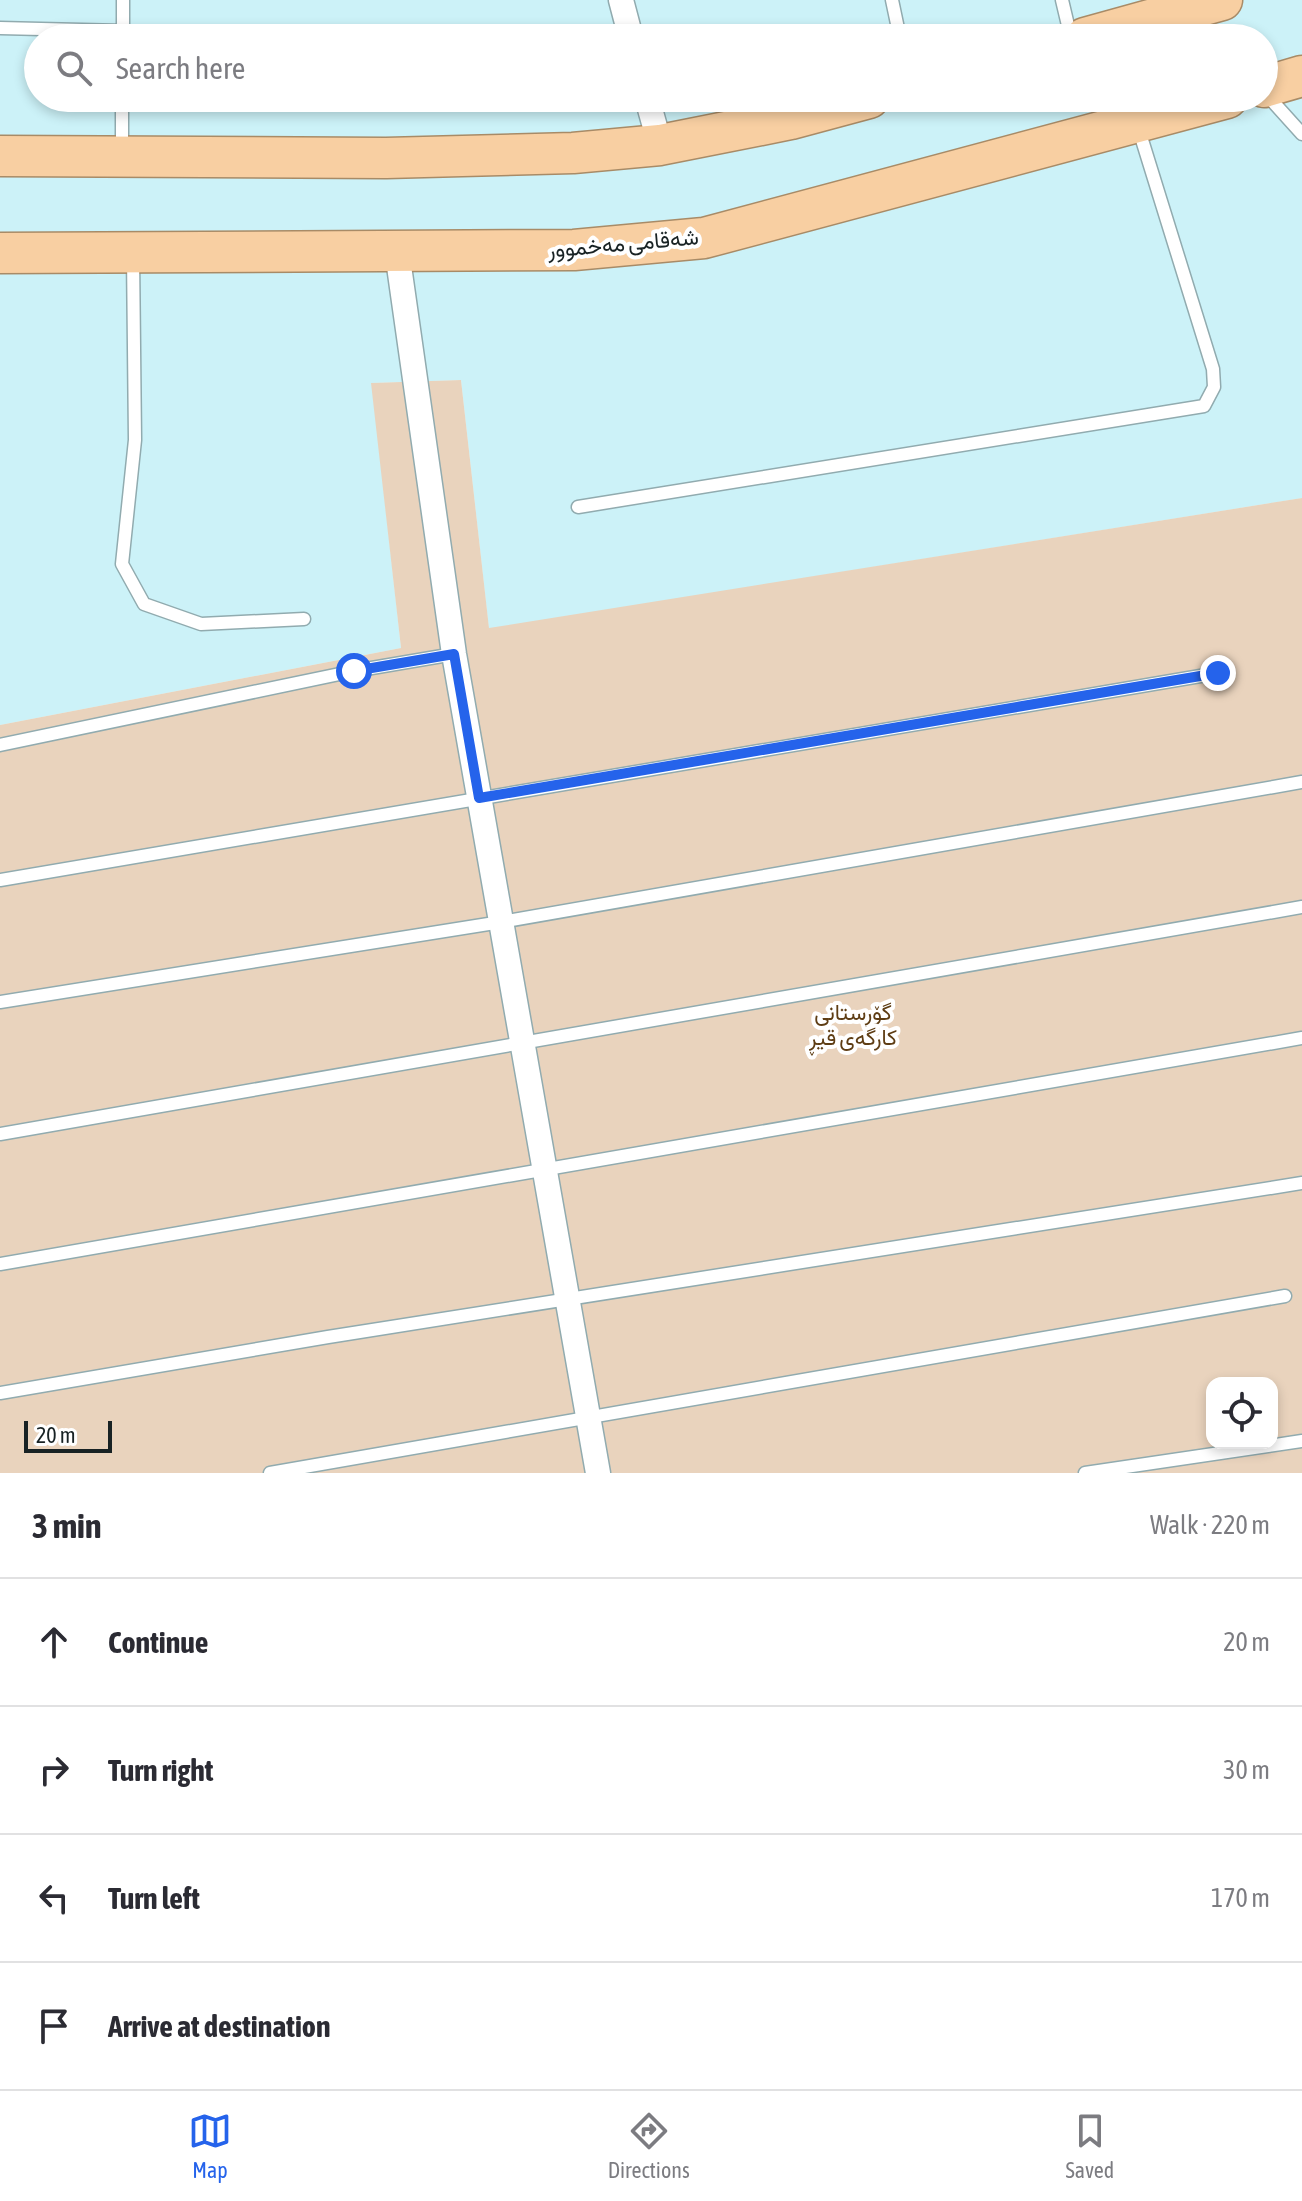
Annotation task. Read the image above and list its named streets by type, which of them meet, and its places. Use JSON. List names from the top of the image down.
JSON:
{
  "streets": {
    "highway": ["شەقامی مەخموور"]
  },
  "parks": ["گۆڕستانی کارگەی قیڕ"],
  "scale_bar": "20 m",
  "page": {
    "search": "Search here",
    "scale": "20 m",
    "heading": ["3 min", "Walk · 220 m"],
    "list": [
      ["Continue", "20 m"],
      ["Turn right", "30 m"],
      ["Turn left", "170 m"],
      "Arrive at destination"
    ],
    "nav": ["Map", "Directions", "Saved"]
  }
}
